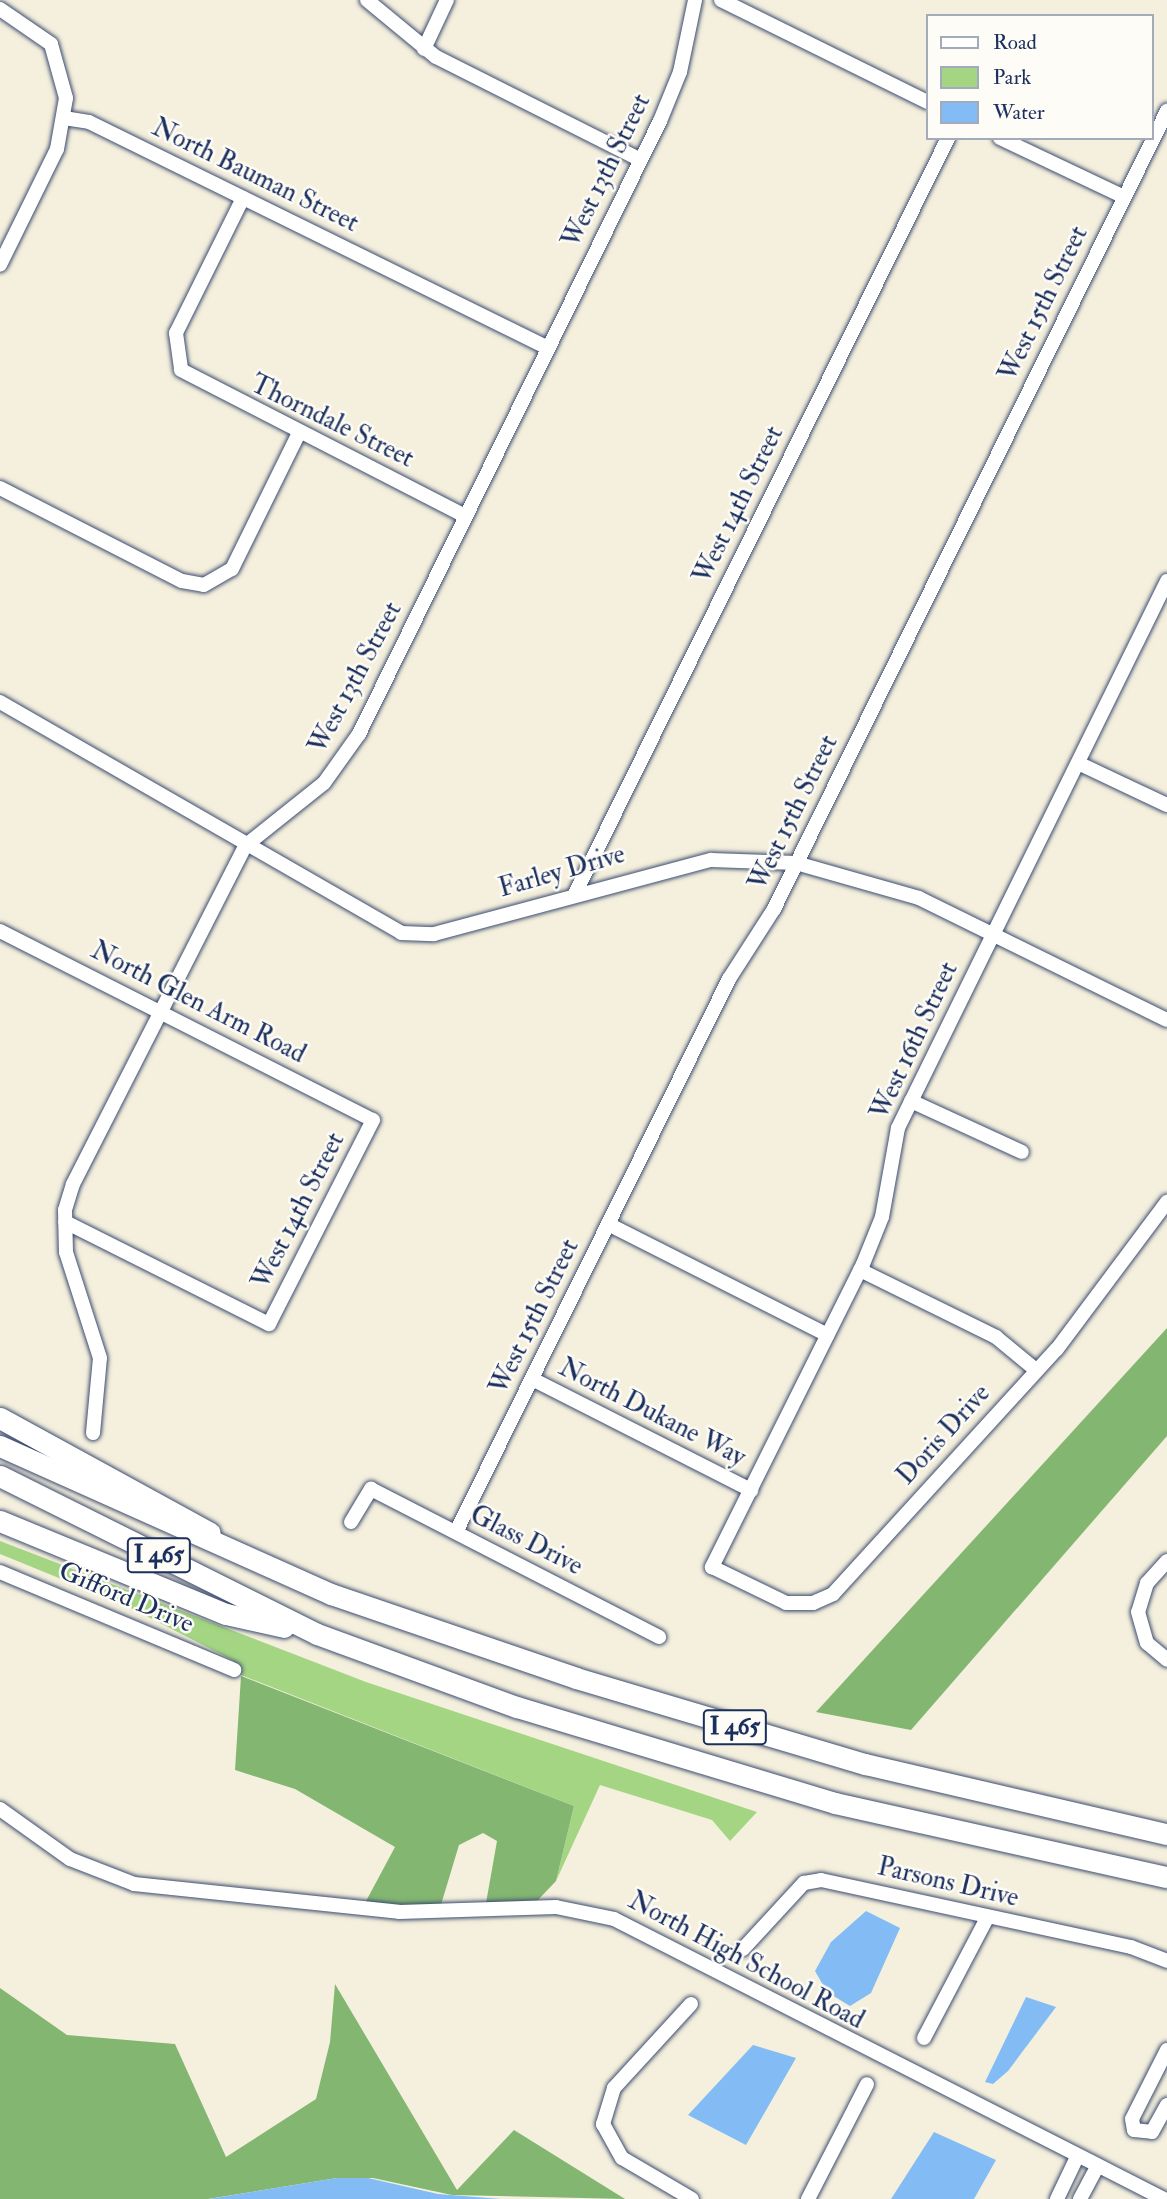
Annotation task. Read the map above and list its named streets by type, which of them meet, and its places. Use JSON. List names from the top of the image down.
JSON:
{
  "streets": {
    "highway": ["I 465"],
    "street": [
      "West 13th Street",
      "North Bauman Street",
      "West 15th Street",
      "Thorndale Street",
      "West 14th Street",
      "Farley Drive",
      "North Glen Arm Road",
      "West 16th Street",
      "North Dukane Way",
      "Doris Drive",
      "Glass Drive",
      "Gifford Drive",
      "Parsons Drive",
      "North High School Road"
    ]
  },
  "crossings": [
    ["West 13th Street", "North Bauman Street"],
    ["West 13th Street", "Thorndale Street"],
    ["West 13th Street", "West 14th Street"],
    ["West 13th Street", "Farley Drive"],
    ["West 13th Street", "North Glen Arm Road"],
    ["North Bauman Street", "Thorndale Street"],
    ["West 15th Street", "Farley Drive"],
    ["West 15th Street", "North Dukane Way"],
    ["West 15th Street", "Glass Drive"],
    ["West 14th Street", "Farley Drive"],
    ["West 14th Street", "North Glen Arm Road"],
    ["Farley Drive", "West 16th Street"],
    ["West 16th Street", "North Dukane Way"],
    ["West 16th Street", "Doris Drive"]
  ],
  "legend": ["Road", "Park", "Water"]
}
